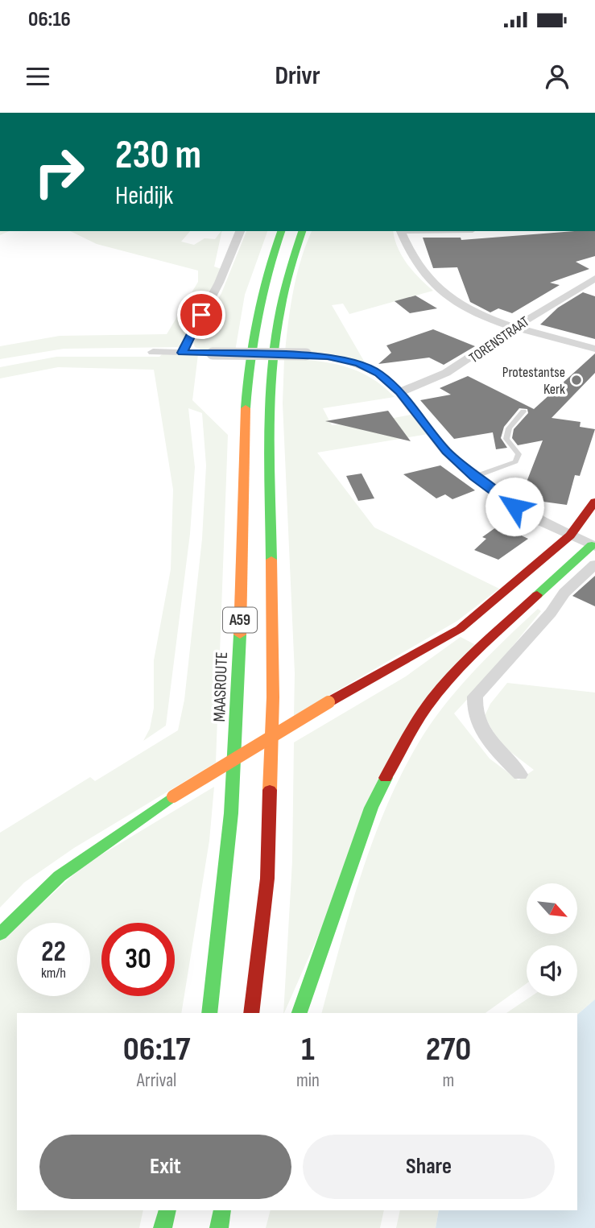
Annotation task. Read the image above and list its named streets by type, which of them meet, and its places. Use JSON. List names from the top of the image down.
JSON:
{
  "streets": {
    "main road": ["A59", "MAASROUTE"],
    "street": ["TORENSTRAAT"]
  },
  "places": ["Protestantse Kerk"],
  "north": "bottom right",
  "page": {
    "status": "06:16",
    "header": "Drivr",
    "turn": ["230 m", "Heidijk"],
    "speed": "22 km/h",
    "limit": "30",
    "eta": [
      "06:17",
      "Arrival",
      "1",
      "min",
      "270",
      "m"
    ],
    "buttons": ["Exit", "Share"]
  }
}
